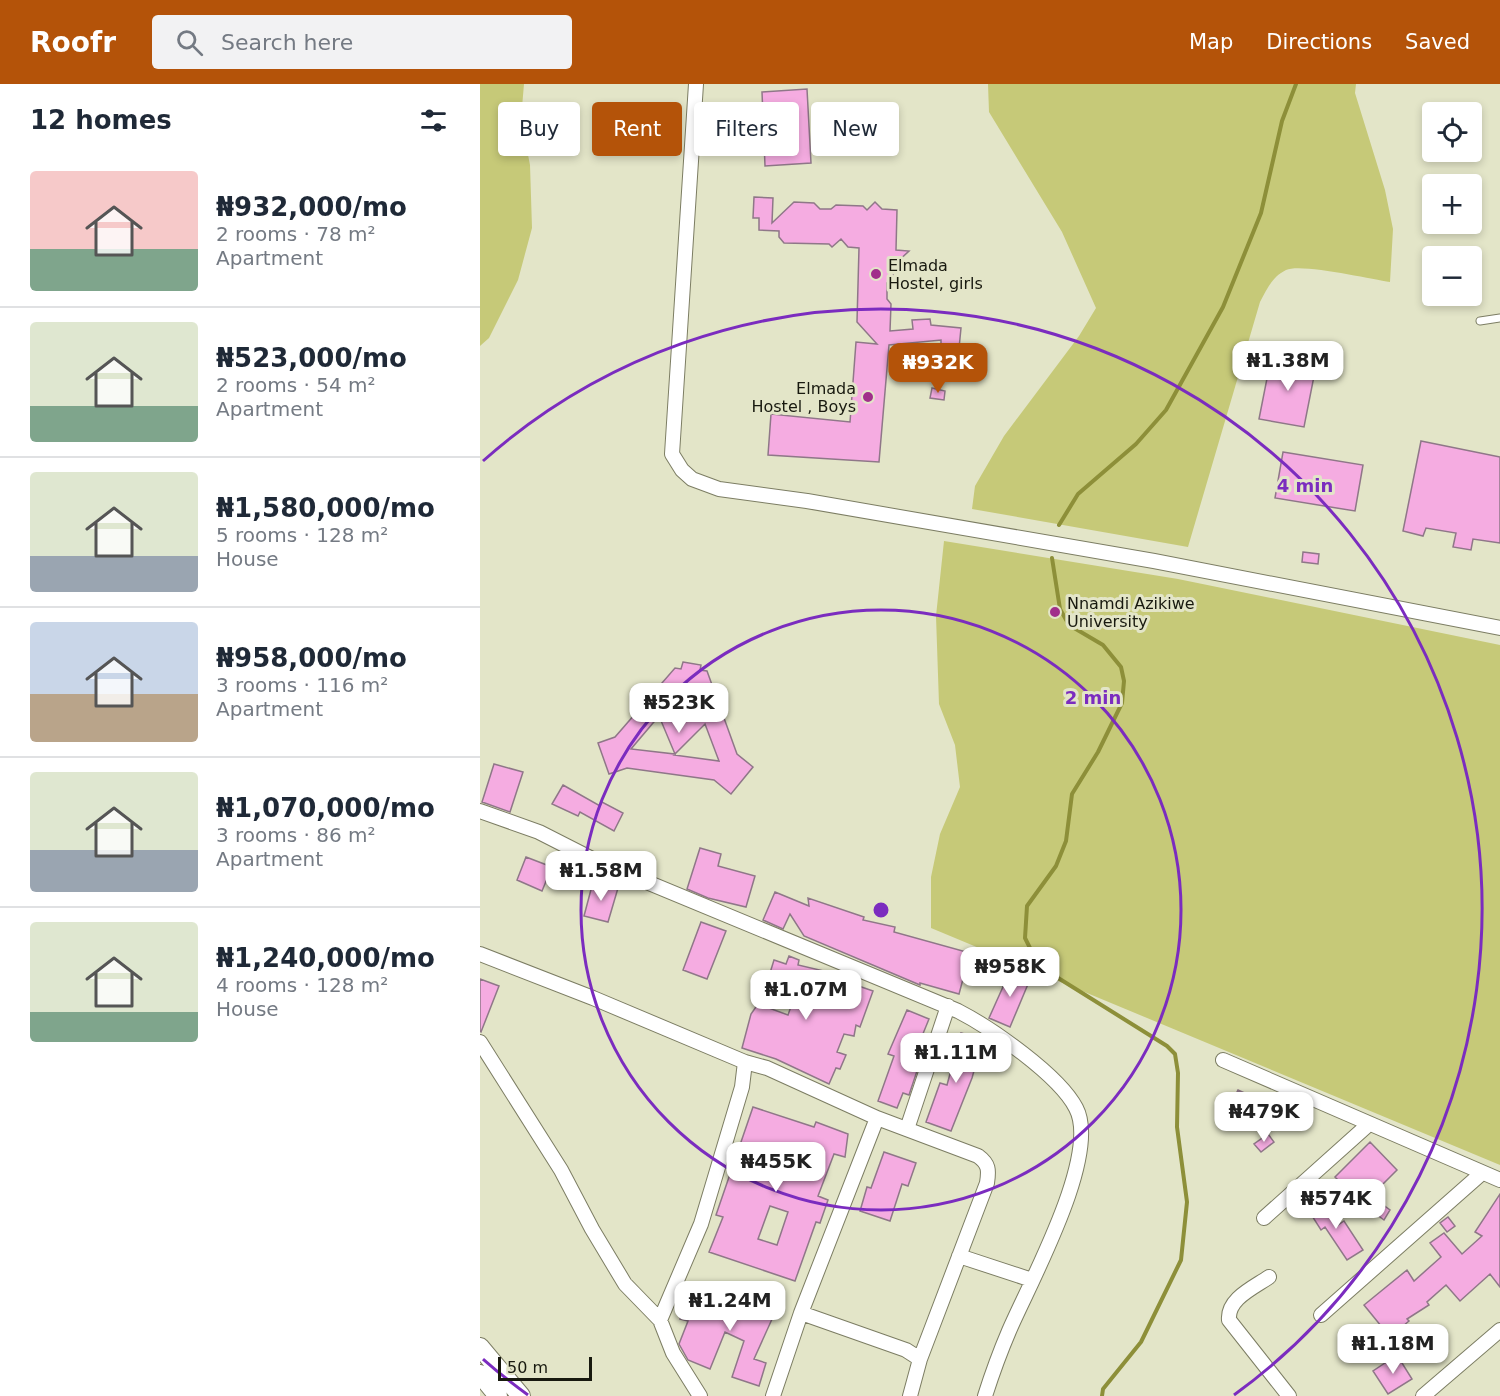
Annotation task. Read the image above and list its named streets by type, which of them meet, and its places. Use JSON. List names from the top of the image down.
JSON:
{
  "places": ["Elmada Hostel, girls", "Elmada Hostel , Boys", "Nnamdi Azikiwe University"],
  "scale_bar": "50 m",
  "page": {
    "header": "Roofr",
    "search": "Search here",
    "nav": ["Map", "Directions", "Saved"],
    "heading": "12 homes",
    "map_buttons": ["+", "−"],
    "chip": [
      "Buy",
      "Rent",
      "Filters",
      "New"
    ],
    "list": [
      {
        "name": "₦932,000/mo",
        "note": "2 rooms · 78 m² · Apartment"
      },
      {
        "name": "₦523,000/mo",
        "note": "2 rooms · 54 m² · Apartment"
      },
      {
        "name": "₦1,580,000/mo",
        "note": "5 rooms · 128 m² · House"
      },
      {
        "name": "₦958,000/mo",
        "note": "3 rooms · 116 m² · Apartment"
      },
      {
        "name": "₦1,070,000/mo",
        "note": "3 rooms · 86 m² · Apartment"
      },
      {
        "name": "₦1,240,000/mo",
        "note": "4 rooms · 128 m² · House"
      }
    ],
    "price": [
      "₦1.38M",
      "₦932K",
      "₦523K",
      "₦1.58M",
      "₦958K",
      "₦1.07M",
      "₦1.11M",
      "₦479K",
      "₦455K",
      "₦574K",
      "₦1.24M",
      "₦1.18M"
    ],
    "scale": "50 m"
  },
  "rings": ["4 min", "2 min"]
}
